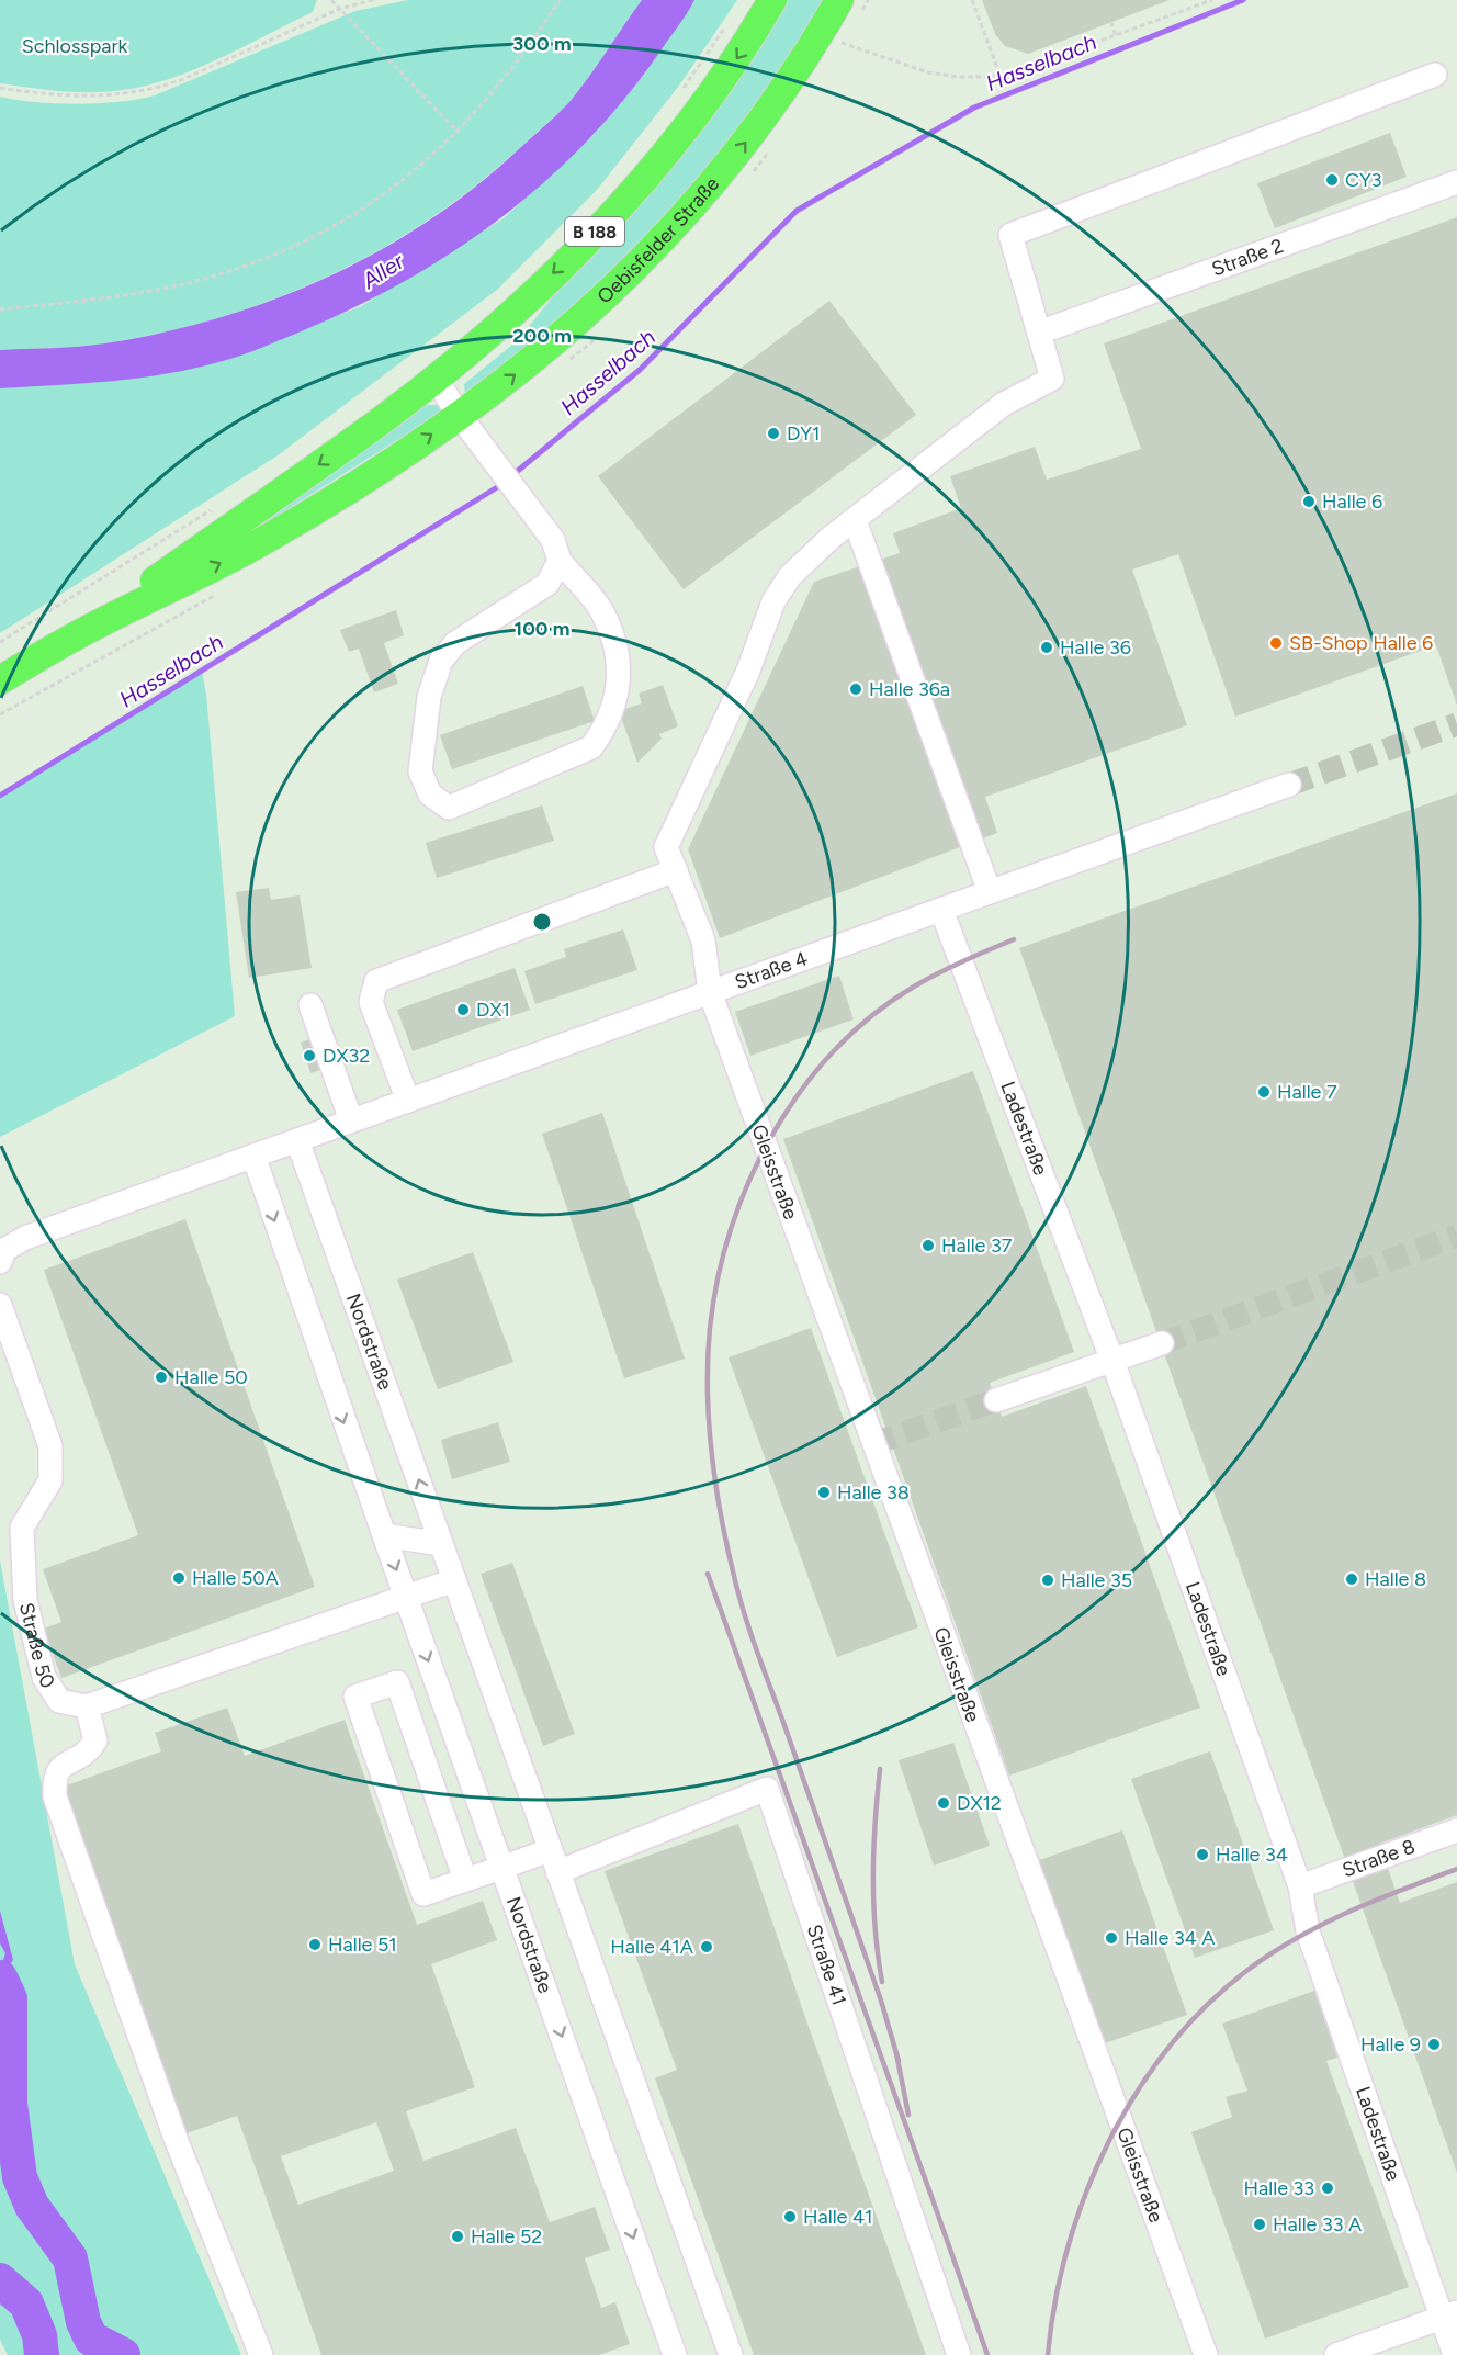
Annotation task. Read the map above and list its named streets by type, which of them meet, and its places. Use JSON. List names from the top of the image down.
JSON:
{
  "streets": {
    "main road": ["B 188", "Oebisfelder Straße"],
    "street": [
      "Straße 2",
      "Straße 4",
      "Ladestraße",
      "Gleisstraße",
      "Nordstraße",
      "Straße 50",
      "Straße 8",
      "Straße 41"
    ]
  },
  "crossings": [
    ["B 188", "Oebisfelder Straße"],
    ["Straße 2", "Gleisstraße"],
    ["Straße 4", "Ladestraße"],
    ["Straße 4", "Gleisstraße"],
    ["Straße 4", "Nordstraße"],
    ["Ladestraße", "Straße 8"],
    ["Nordstraße", "Straße 41"]
  ],
  "water": ["Hasselbach", "Aller"],
  "parks": ["Schlosspark"],
  "places": [
    "CY3",
    "DY1",
    "Halle 6",
    "SB-Shop Halle 6",
    "Halle 36",
    "Halle 36a",
    "DX1",
    "DX32",
    "Halle 7",
    "Halle 37",
    "Halle 50",
    "Halle 38",
    "Halle 50A",
    "Halle 8",
    "Halle 35",
    "DX12",
    "Halle 34",
    "Halle 34 A",
    "Halle 51",
    "Halle 41A",
    "Halle 9",
    "Halle 33",
    "Halle 41",
    "Halle 33 A",
    "Halle 52"
  ],
  "rings": ["300 m", "200 m", "100 m"]
}
